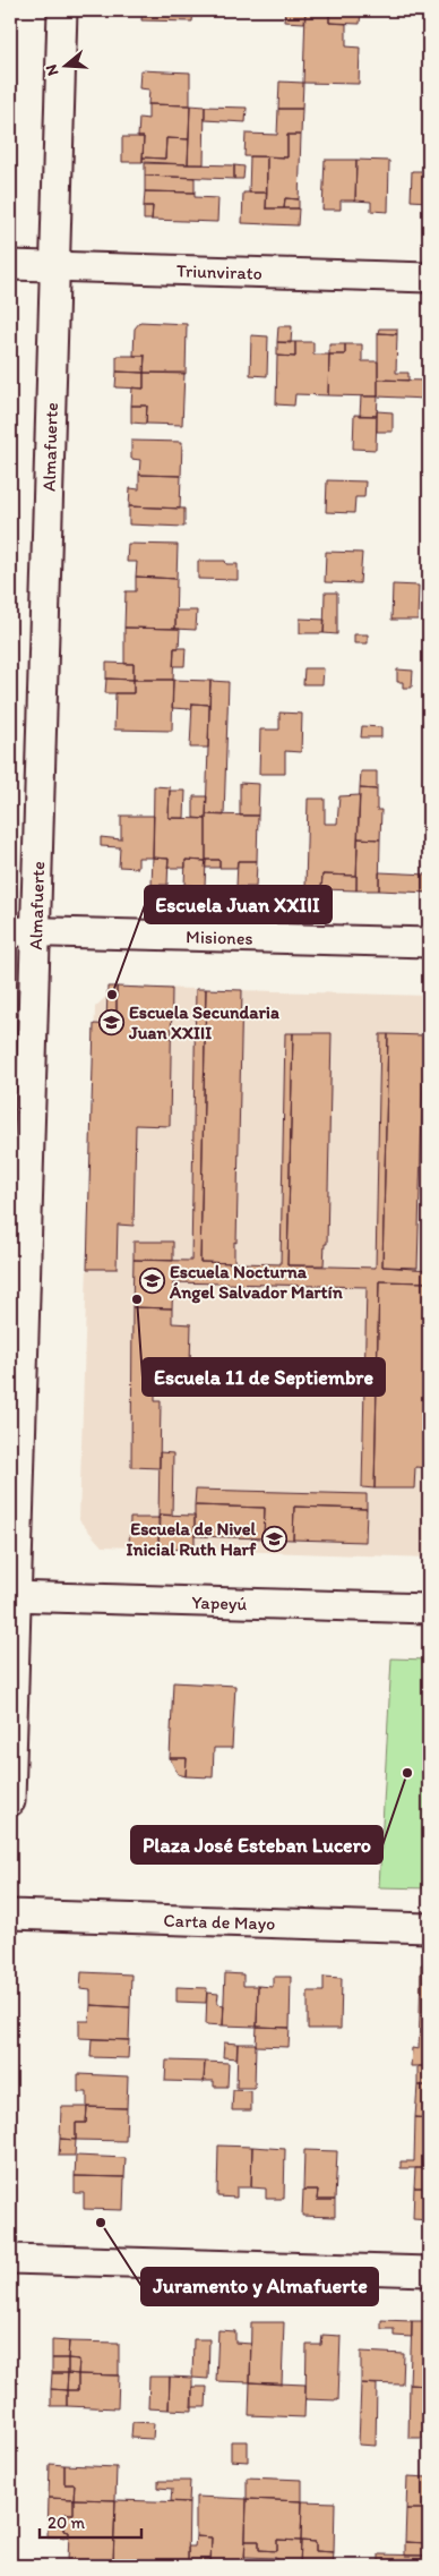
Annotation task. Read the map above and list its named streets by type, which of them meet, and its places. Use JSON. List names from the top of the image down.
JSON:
{
  "streets": {
    "street": [
      "Triunvirato",
      "Almafuerte",
      "Misiones",
      "Yapeyú",
      "Carta de Mayo"
    ]
  },
  "crossings": [
    ["Triunvirato", "Almafuerte"],
    ["Almafuerte", "Misiones"],
    ["Almafuerte", "Yapeyú"]
  ],
  "places": {
    "other": [
      "Escuela Juan XXIII",
      "Escuela 11 de Septiembre",
      "Plaza José Esteban Lucero",
      "Juramento y Almafuerte"
    ],
    "school or university": ["Escuela Secundaria Juan XXIII", "Escuela Nocturna Ángel Salvador Martín", "Escuela de Nivel Inicial Ruth Harf"]
  },
  "scale_bar": "20 m",
  "north": "left"
}
